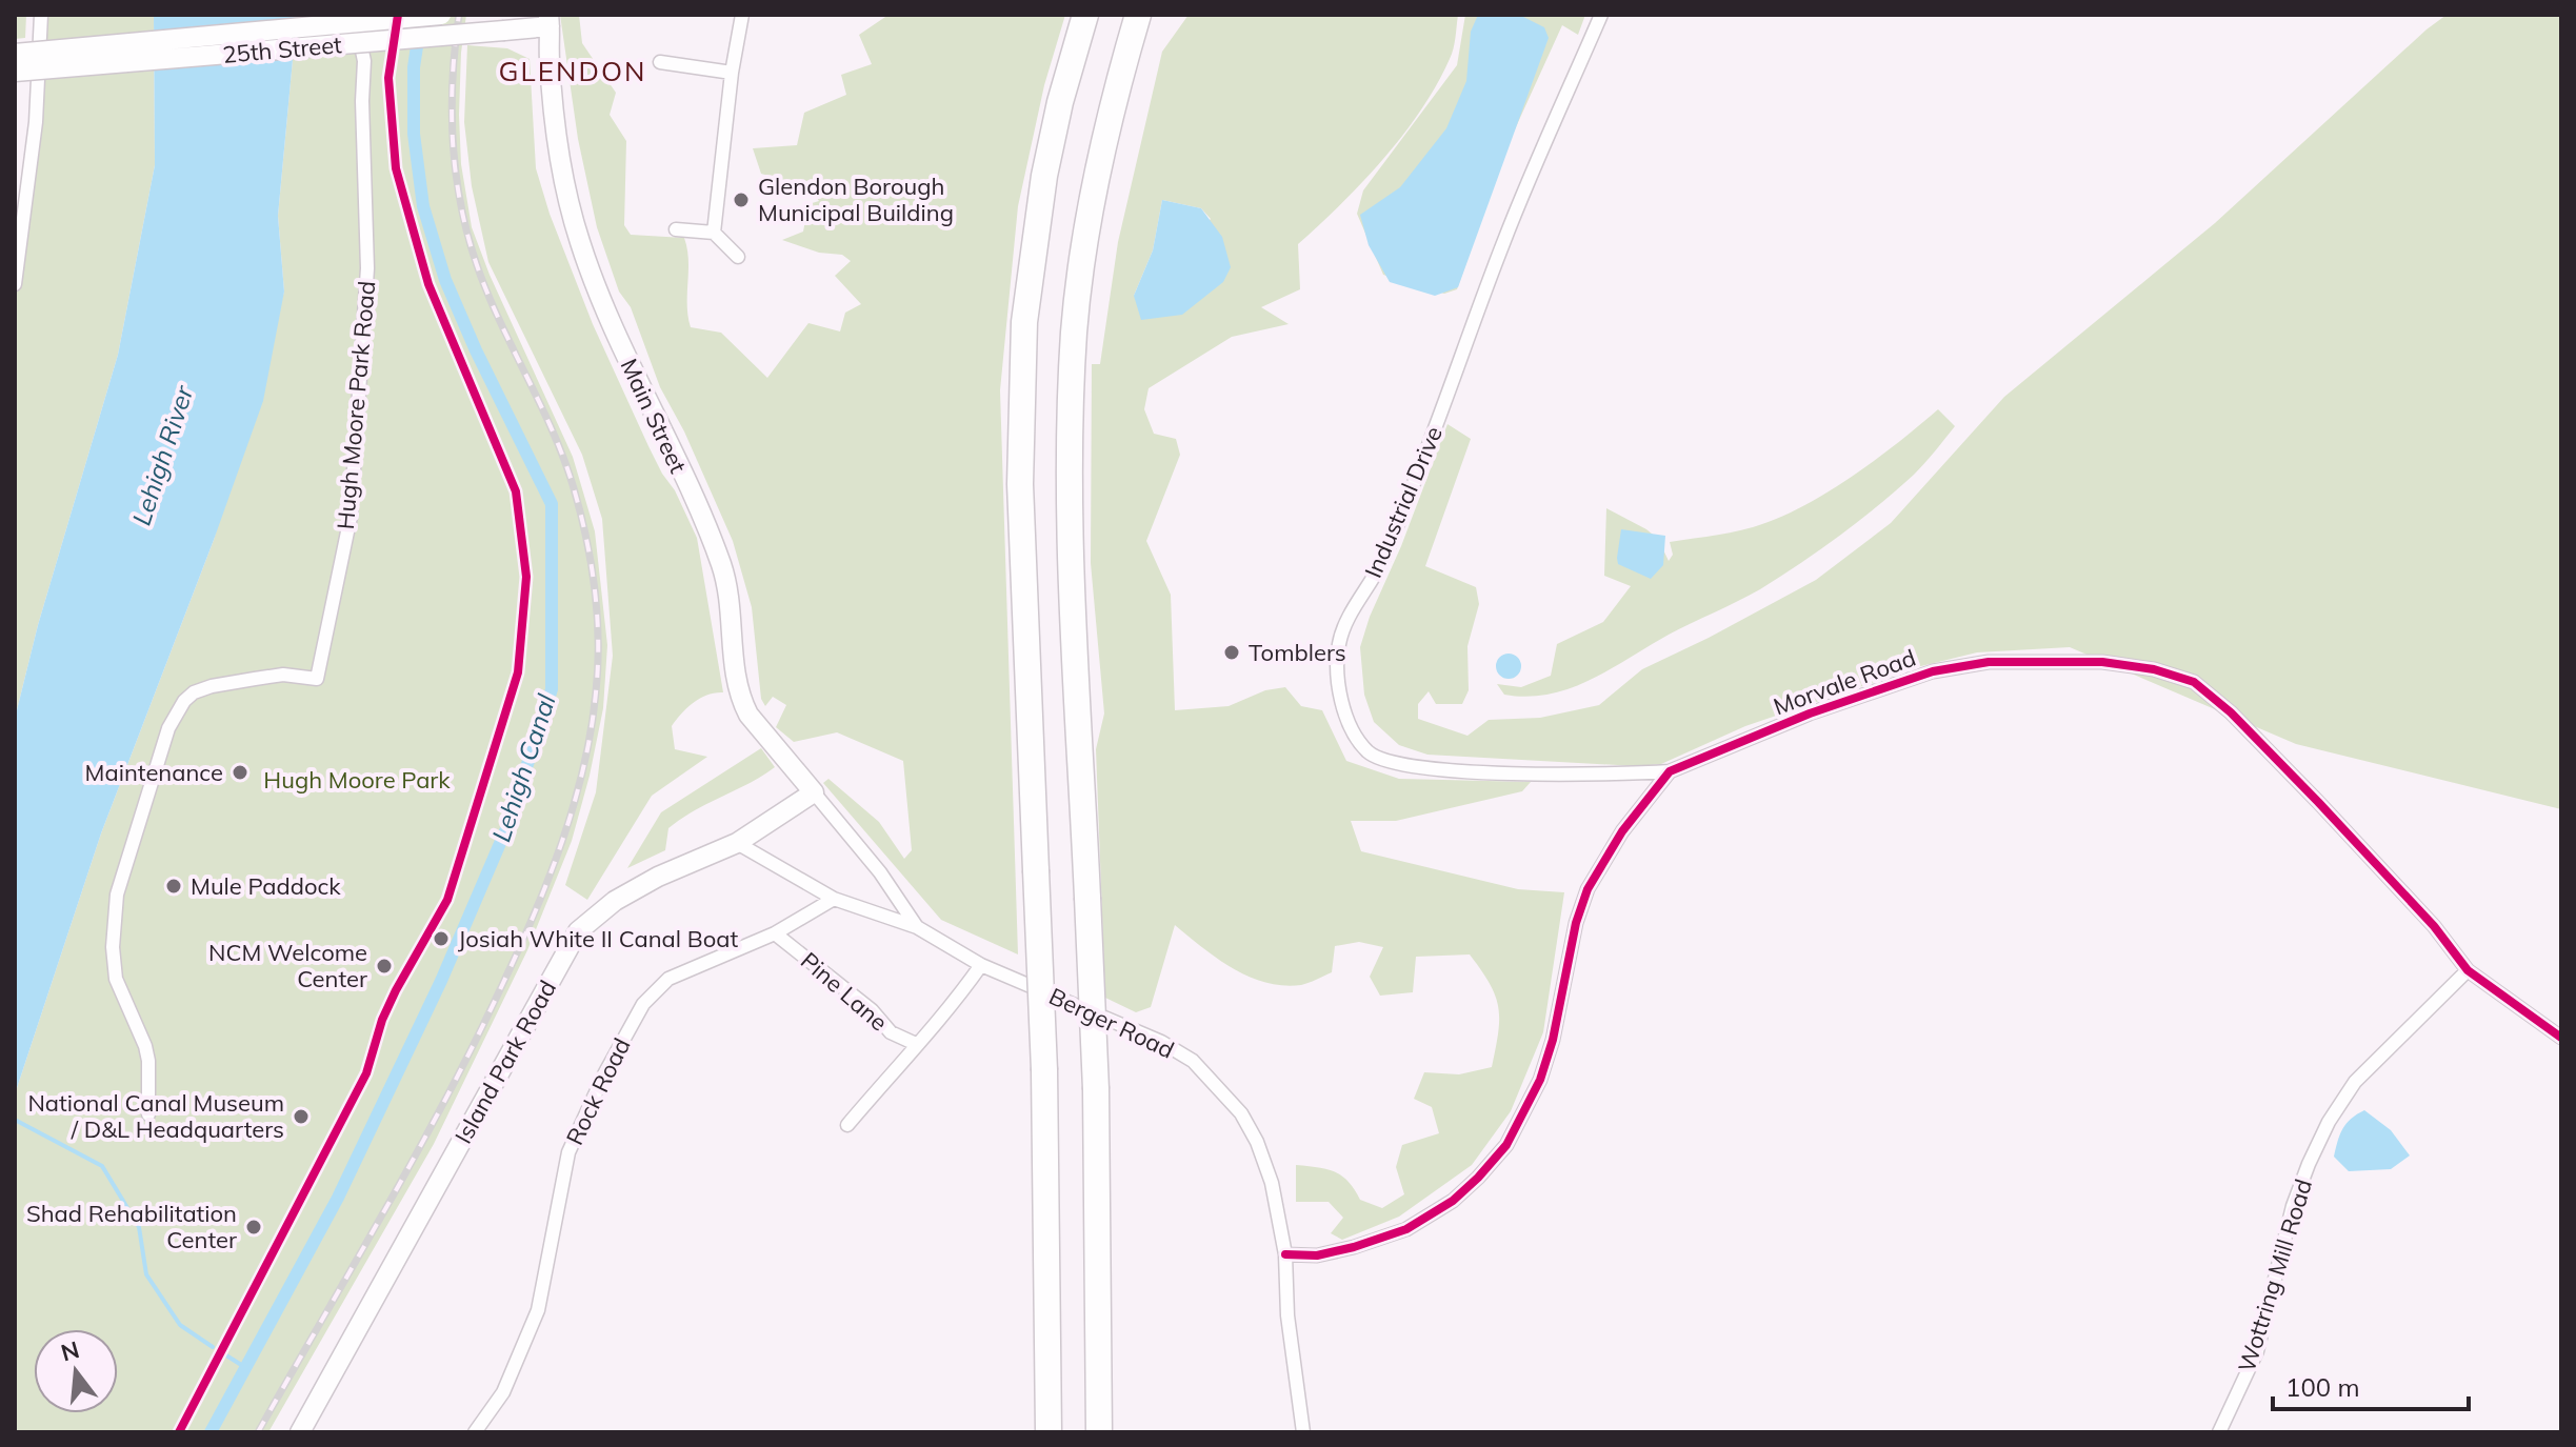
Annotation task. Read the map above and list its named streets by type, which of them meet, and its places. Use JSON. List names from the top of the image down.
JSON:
{
  "streets": {
    "main road": ["25th Street", "Main Street", "Island Park Road"],
    "street": [
      "Hugh Moore Park Road",
      "Industrial Drive",
      "Morvale Road",
      "Pine Lane",
      "Berger Road",
      "Rock Road",
      "Wottring Mill Road"
    ]
  },
  "crossings": [
    ["25th Street", "Main Street"],
    ["Main Street", "Berger Road"],
    ["Main Street", "Island Park Road"],
    ["Industrial Drive", "Morvale Road"],
    ["Morvale Road", "Berger Road"],
    ["Morvale Road", "Wottring Mill Road"],
    ["Pine Lane", "Rock Road"],
    ["Berger Road", "Island Park Road"]
  ],
  "districts": ["GLENDON"],
  "water": ["Lehigh River", "Lehigh Canal"],
  "parks": ["Hugh Moore Park"],
  "places": [
    "Glendon Borough Municipal Building",
    "Tomblers",
    "Maintenance",
    "Mule Paddock",
    "Josiah White II Canal Boat",
    "NCM Welcome Center",
    "National Canal Museum / D&L Headquarters",
    "Shad Rehabilitation Center"
  ],
  "scale_bar": "100 m",
  "north": "top"
}
